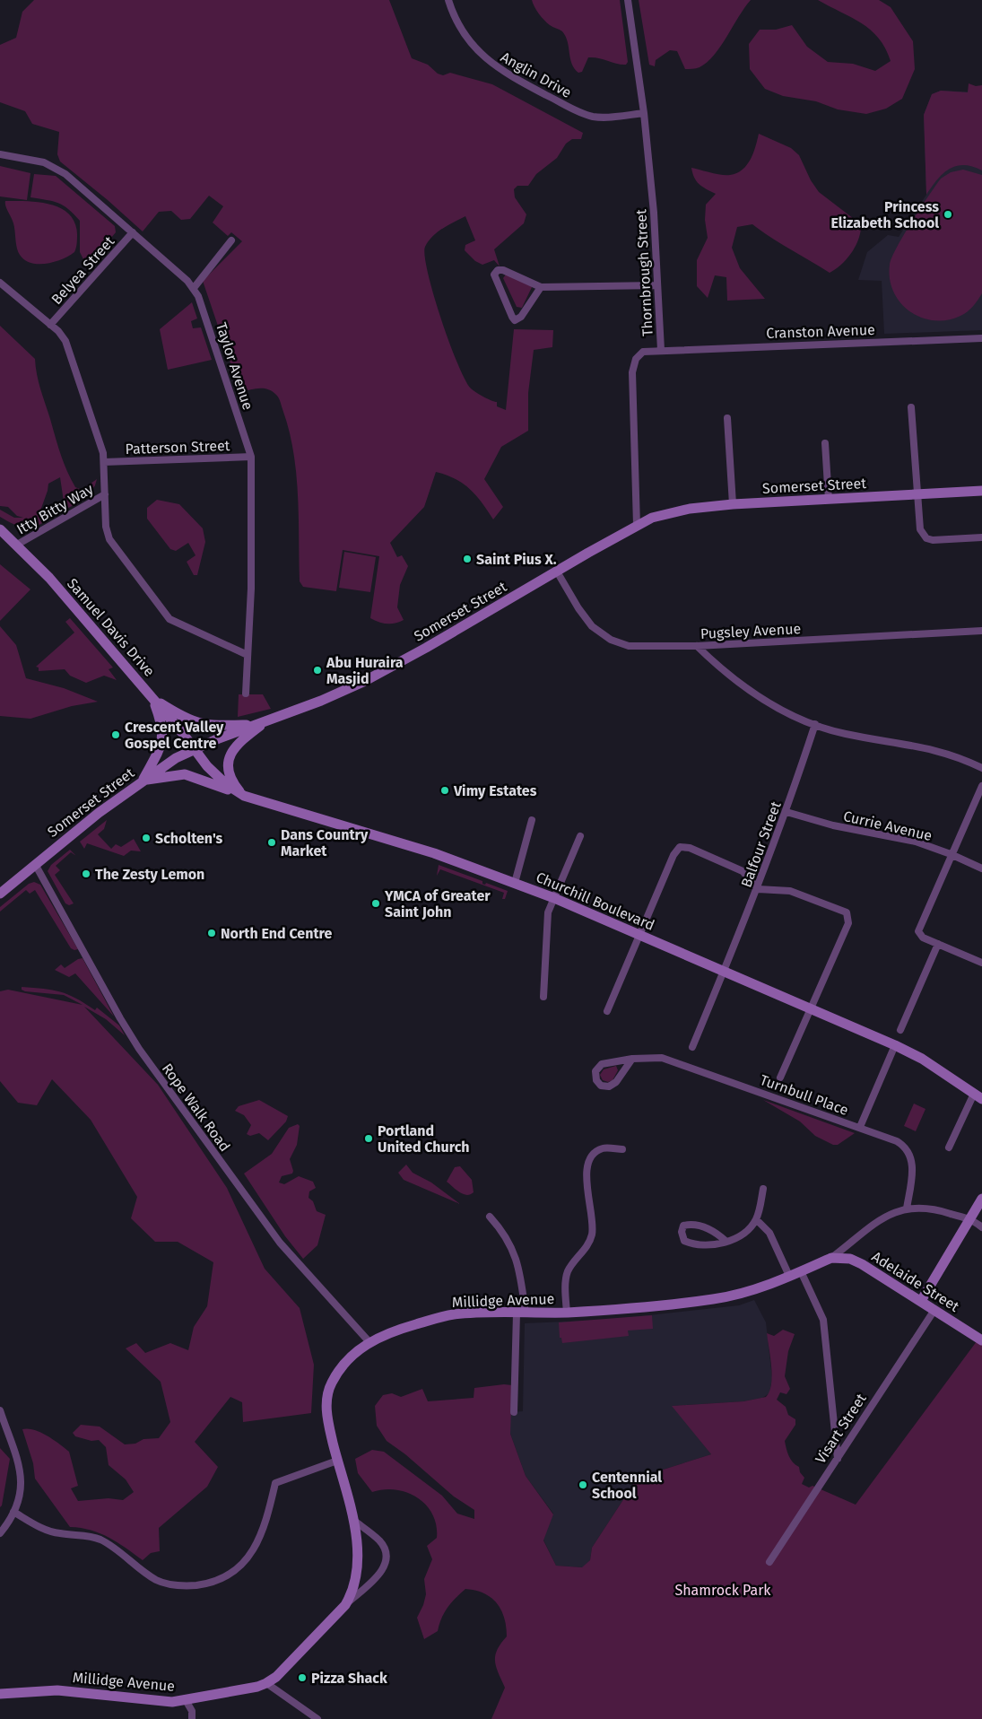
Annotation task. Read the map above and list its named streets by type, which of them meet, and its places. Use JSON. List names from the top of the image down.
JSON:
{
  "streets": {
    "street": [
      "Anglin Drive",
      "Belyea Street",
      "Thornbrough Street",
      "Cranston Avenue",
      "Taylor Avenue",
      "Patterson Street",
      "Somerset Street",
      "Itty Bitty Way",
      "Samuel Davis Drive",
      "Pugsley Avenue",
      "Currie Avenue",
      "Balfour Street",
      "Churchill Boulevard",
      "Turnbull Place",
      "Rope Walk Road",
      "Adelaide Street",
      "Millidge Avenue",
      "Visart Street"
    ]
  },
  "crossings": [
    ["Anglin Drive", "Thornbrough Street"],
    ["Belyea Street", "Taylor Avenue"],
    ["Thornbrough Street", "Cranston Avenue"],
    ["Thornbrough Street", "Somerset Street"],
    ["Taylor Avenue", "Patterson Street"],
    ["Somerset Street", "Samuel Davis Drive"],
    ["Somerset Street", "Pugsley Avenue"],
    ["Somerset Street", "Churchill Boulevard"],
    ["Somerset Street", "Rope Walk Road"],
    ["Itty Bitty Way", "Samuel Davis Drive"],
    ["Samuel Davis Drive", "Churchill Boulevard"],
    ["Currie Avenue", "Balfour Street"],
    ["Balfour Street", "Churchill Boulevard"],
    ["Rope Walk Road", "Millidge Avenue"],
    ["Adelaide Street", "Millidge Avenue"],
    ["Adelaide Street", "Visart Street"]
  ],
  "parks": ["Shamrock Park"],
  "places": [
    "Princess Elizabeth School",
    "Saint Pius X.",
    "Abu Huraira Masjid",
    "Crescent Valley Gospel Centre",
    "Vimy Estates",
    "Scholten's",
    "Dans Country Market",
    "The Zesty Lemon",
    "YMCA of Greater Saint John",
    "North End Centre",
    "Portland United Church",
    "Centennial School",
    "Pizza Shack"
  ]
}
